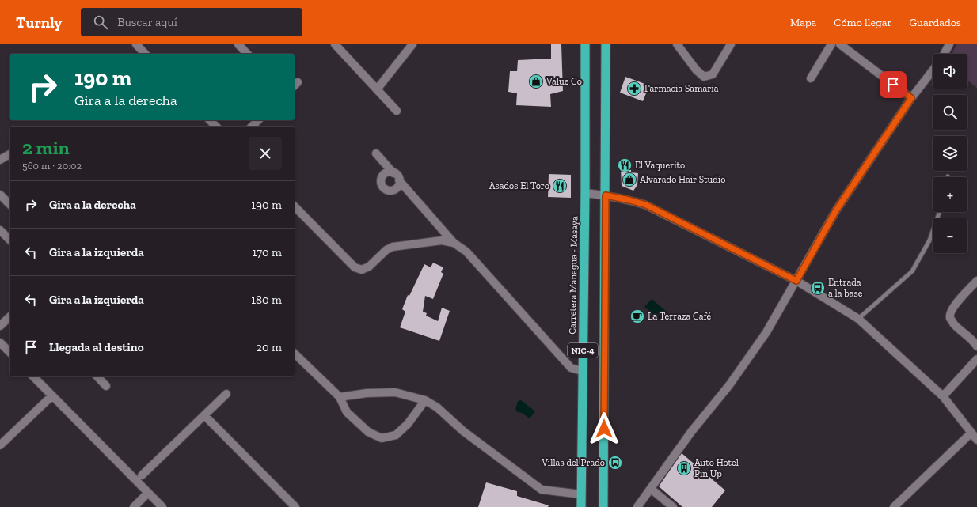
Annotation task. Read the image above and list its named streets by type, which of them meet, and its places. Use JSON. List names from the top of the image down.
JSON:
{
  "streets": {
    "highway": ["Carretera Managua - Masaya", "NIC-4"]
  },
  "places": {
    "shop": ["Value Co", "Alvarado Hair Studio"],
    "pharmacy": ["Farmacia Samaria"],
    "restaurant": ["El Vaquerito", "Asados El Toro"],
    "bus stop": ["Entrada a la base", "Villas del Prado"],
    "cafe": ["La Terraza Café"],
    "building": ["Auto Hotel Pin Up"]
  },
  "page": {
    "header": "Turnly",
    "search": "Buscar aquí",
    "nav": ["Mapa", "Cómo llegar", "Guardados"],
    "map_buttons": ["+", "−"],
    "turn": ["190 m", "Gira a la derecha"],
    "heading": ["2 min", "560 m · 20:02"],
    "list": [
      {
        "name": "Gira a la derecha",
        "value": "190 m"
      },
      {
        "name": "Gira a la izquierda",
        "value": "170 m"
      },
      {
        "name": "Gira a la izquierda",
        "value": "180 m"
      },
      {
        "name": "Llegada al destino",
        "value": "20 m"
      }
    ]
  }
}
